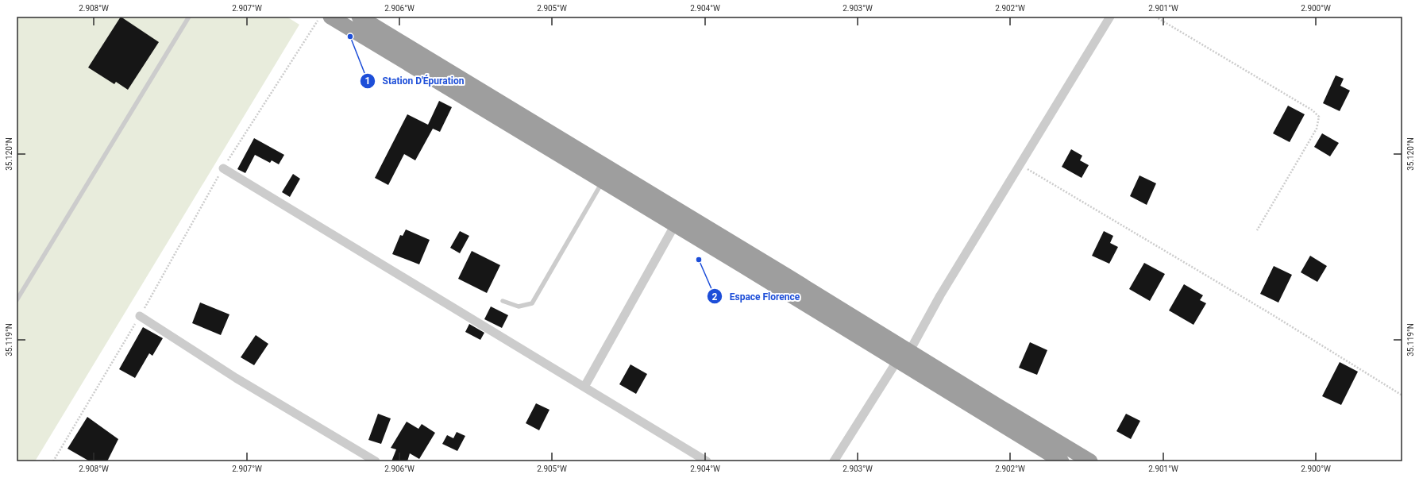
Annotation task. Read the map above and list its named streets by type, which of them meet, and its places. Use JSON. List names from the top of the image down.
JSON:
{
  "places": ["Station D'Épuration", "Espace Florence"],
  "coordinates": [
    "2.908°W",
    "2.907°W",
    "2.906°W",
    "2.905°W",
    "2.904°W",
    "2.903°W",
    "2.902°W",
    "2.901°W",
    "2.900°W",
    "35.120°N",
    "35.119°N"
  ]
}
